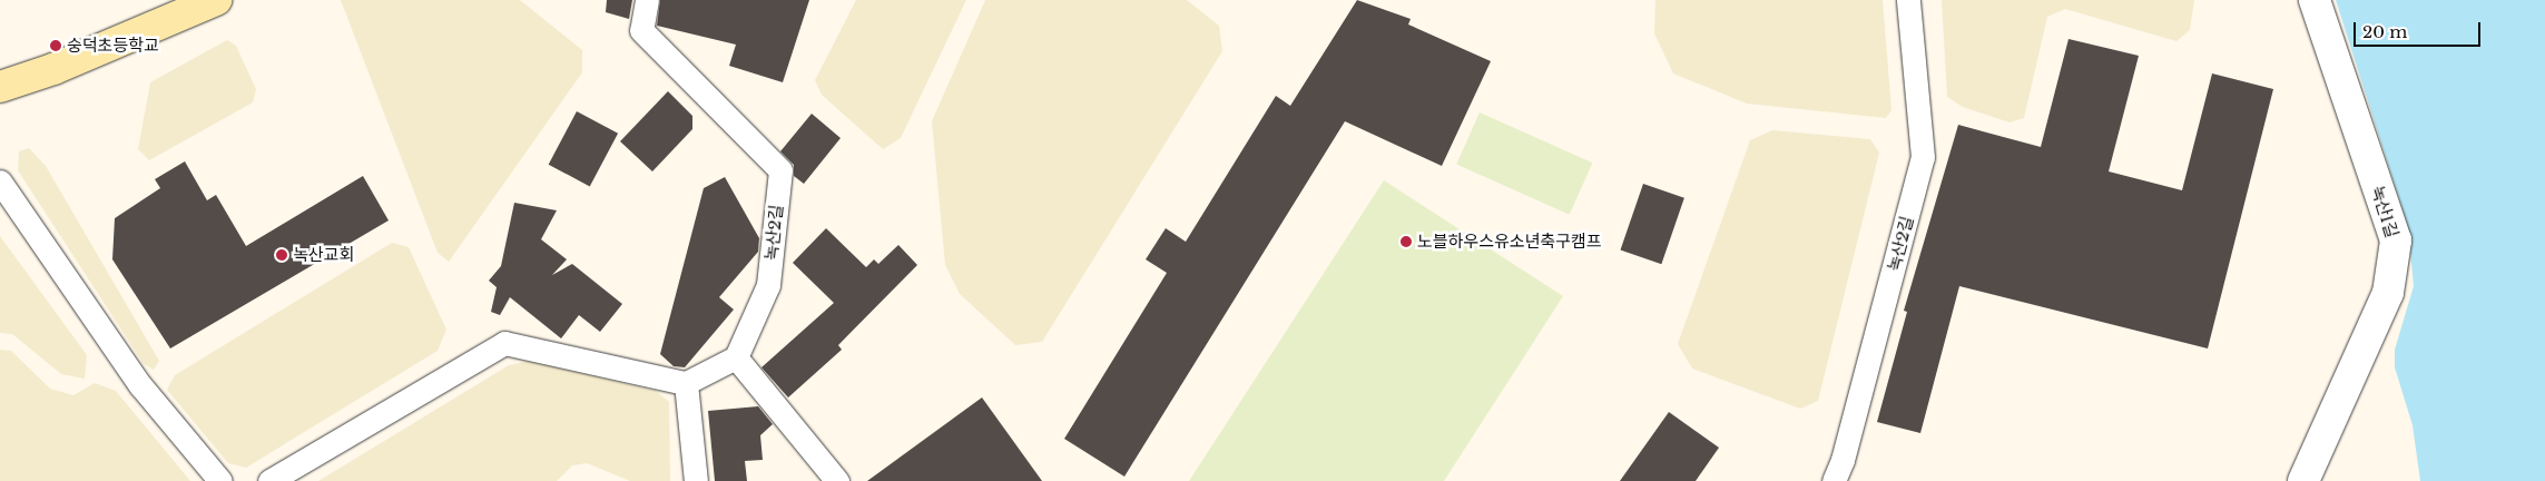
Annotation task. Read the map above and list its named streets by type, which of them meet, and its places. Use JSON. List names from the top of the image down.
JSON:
{
  "streets": {
    "street": ["녹산1길"],
    "lane": ["녹산2길"]
  },
  "places": ["숭덕초등학교", "노블하우스유소년축구캠프", "녹산교회"],
  "scale_bar": "20 m"
}
